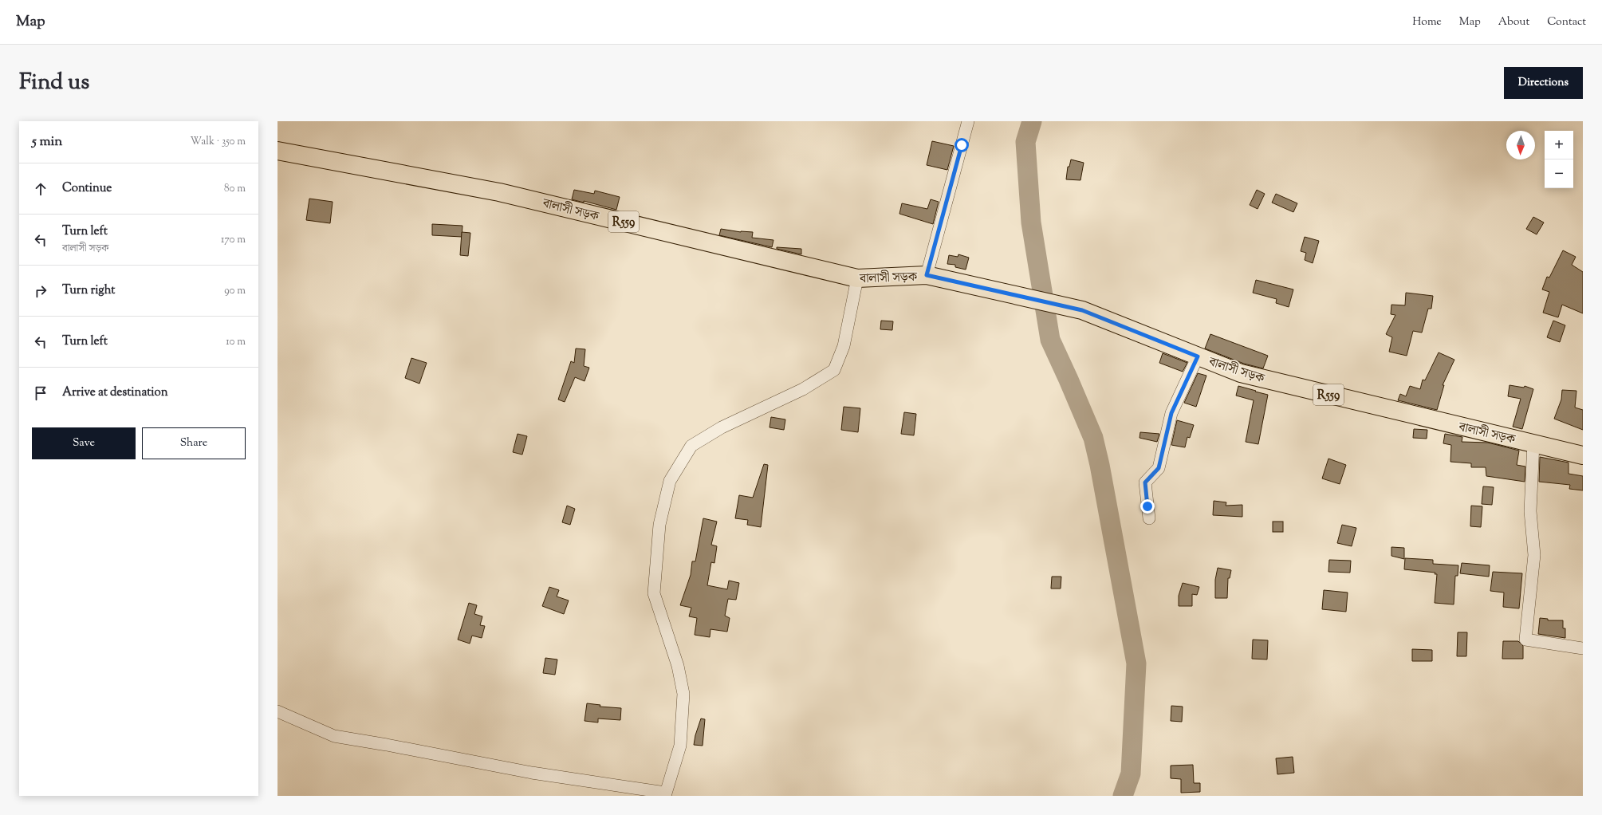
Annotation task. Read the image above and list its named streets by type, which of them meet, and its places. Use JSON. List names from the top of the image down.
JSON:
{
  "streets": {
    "main road": ["বালাসী সড়ক", "R559"]
  },
  "north": "bottom",
  "page": {
    "header": "Map",
    "nav": [
      "Home",
      "Map",
      "About",
      "Contact"
    ],
    "title": "Find us",
    "buttons": [
      "Directions",
      ["Save", "Share"]
    ],
    "heading": ["5 min", "Walk · 350 m"],
    "map_buttons": ["+", "−"],
    "list": [
      ["Continue", "80 m"],
      ["Turn left", "বালাসী সড়ক", "170 m"],
      ["Turn right", "90 m"],
      ["Turn left", "10 m"],
      "Arrive at destination"
    ]
  }
}
